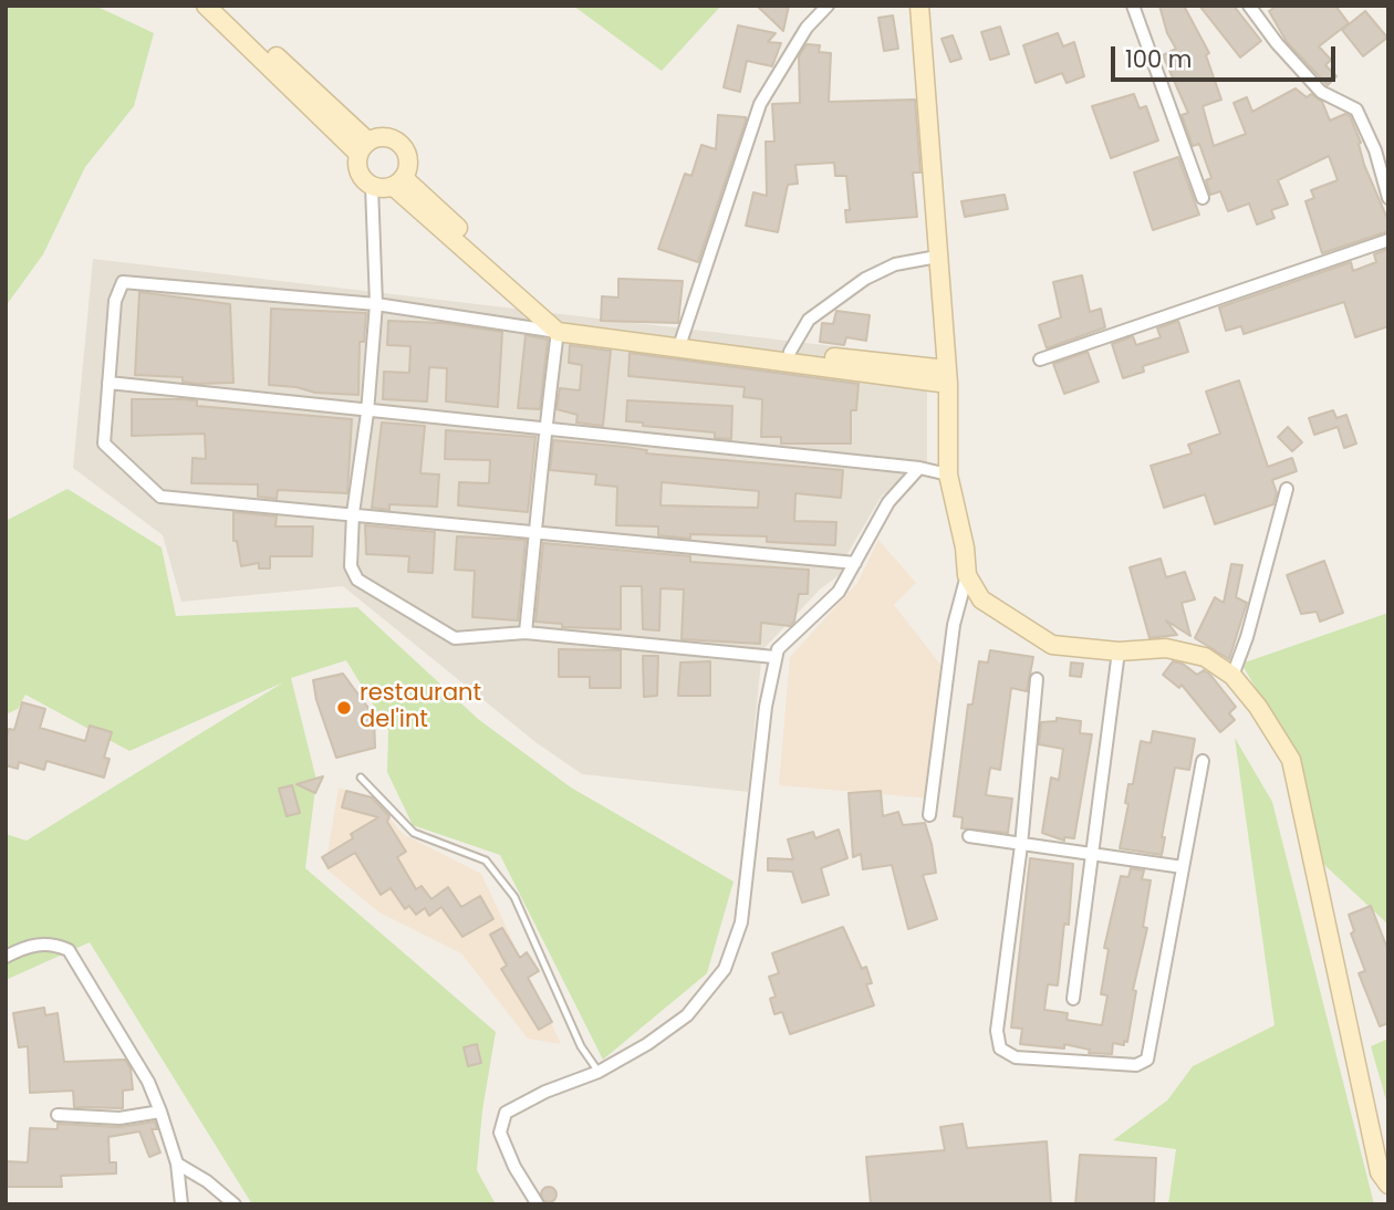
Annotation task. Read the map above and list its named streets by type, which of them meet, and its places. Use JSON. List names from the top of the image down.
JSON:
{
  "places": ["restaurant del'int"],
  "scale_bar": "100 m"
}
